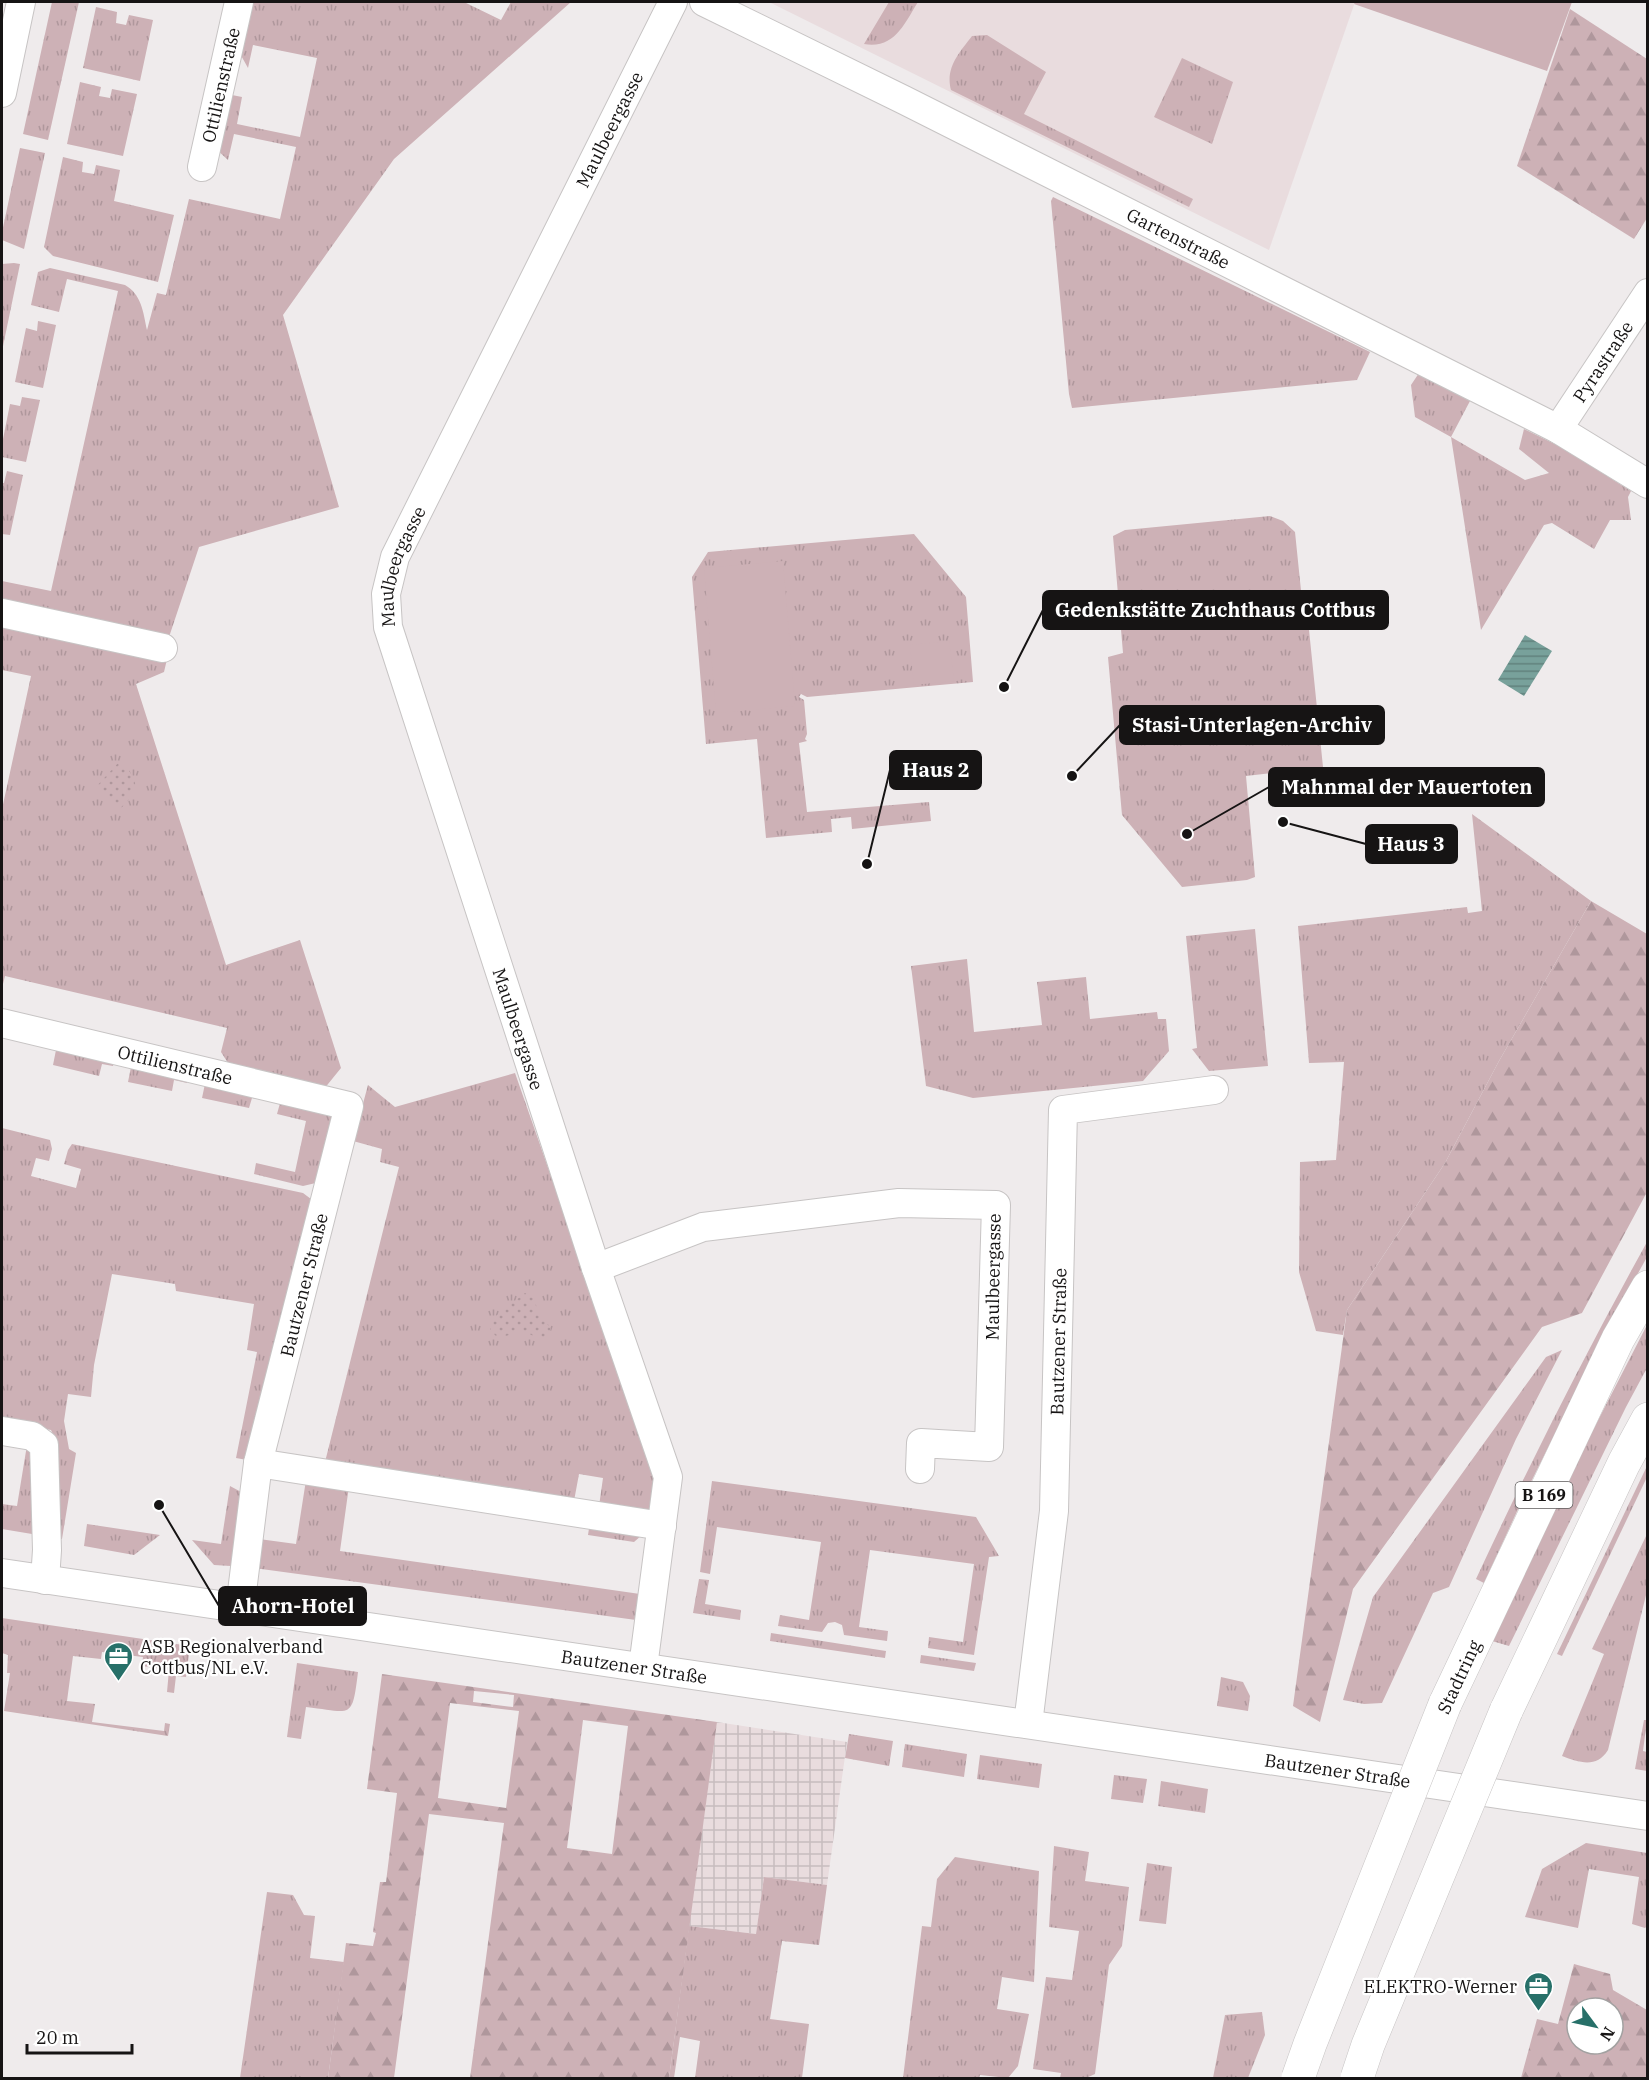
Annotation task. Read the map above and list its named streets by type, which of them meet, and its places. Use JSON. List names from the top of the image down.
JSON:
{
  "streets": {
    "main road": ["B 169", "Stadtring"],
    "street": [
      "Ottilienstraße",
      "Maulbeergasse",
      "Gartenstraße",
      "Pyrastraße",
      "Bautzener Straße"
    ]
  },
  "crossings": [
    ["Ottilienstraße", "Bautzener Straße"],
    ["Maulbeergasse", "Bautzener Straße"],
    ["Gartenstraße", "Pyrastraße"]
  ],
  "places": {
    "other": [
      "Gedenkstätte Zuchthaus Cottbus",
      "Stasi-Unterlagen-Archiv",
      "Haus 3",
      "Mahnmal der Mauertoten",
      "Haus 2",
      "Ahorn-Hotel"
    ],
    "office": ["ASB Regionalverband Cottbus/NL e.V.", "ELEKTRO-Werner"]
  },
  "scale_bar": "20 m",
  "north": "bottom right"
}
